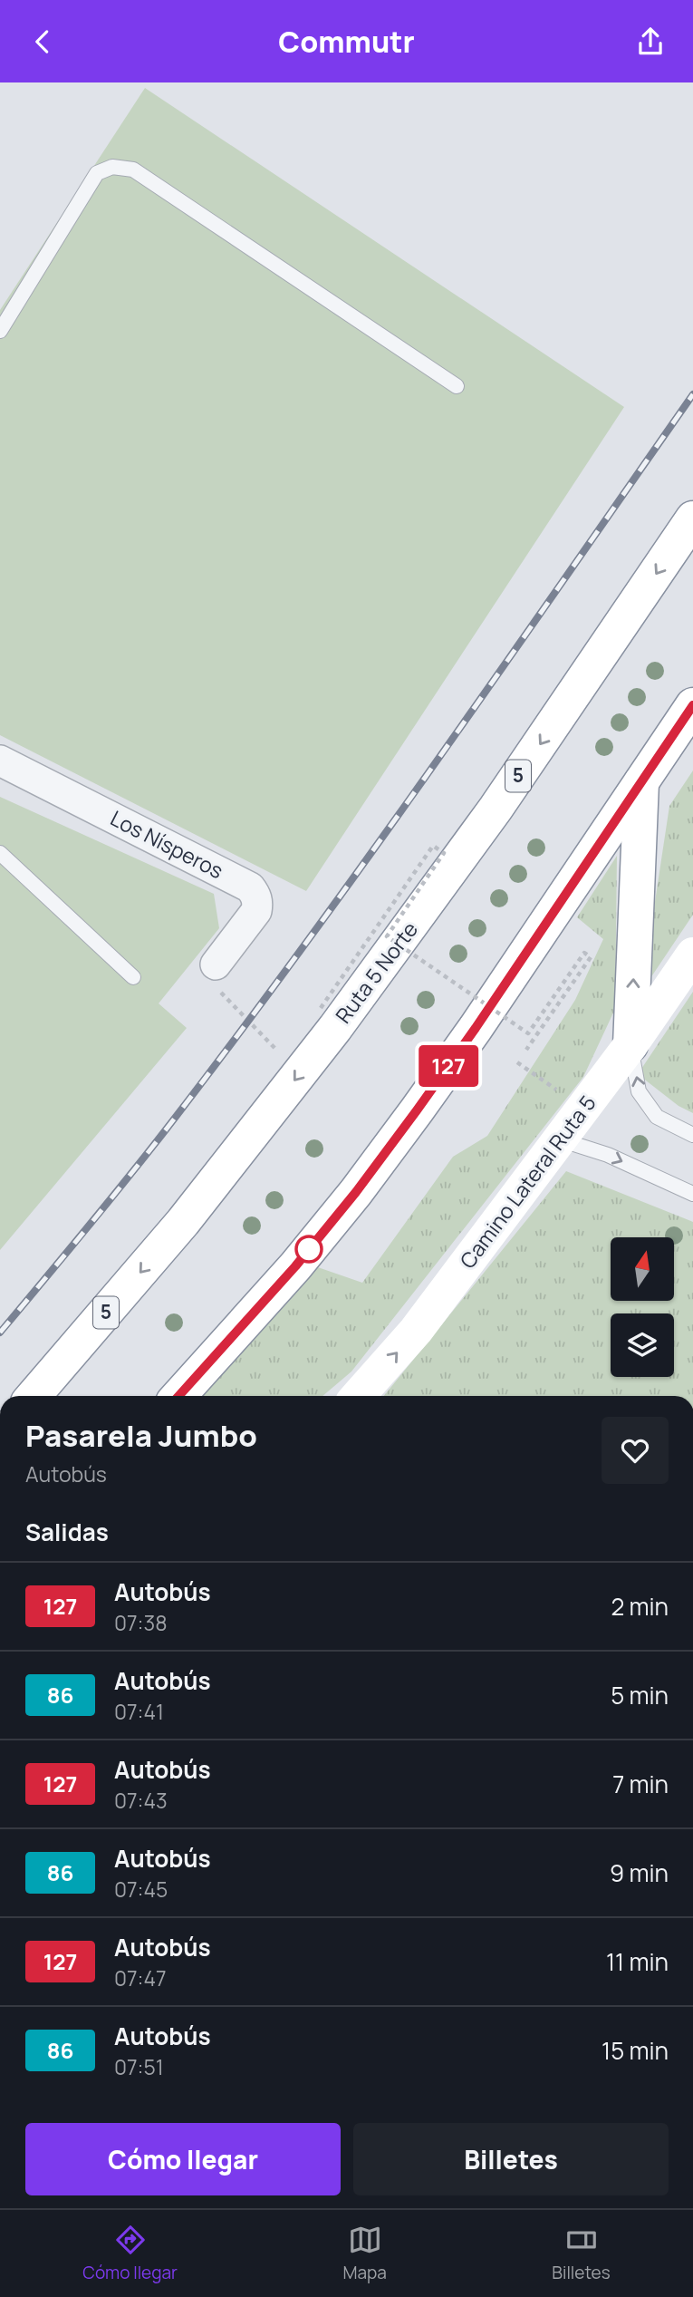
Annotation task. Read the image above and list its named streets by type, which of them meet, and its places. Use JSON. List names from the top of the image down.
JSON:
{
  "streets": {
    "main road": ["5", "Ruta 5 Norte", "Camino Lateral Ruta 5"],
    "street": ["Los Nísperos"]
  },
  "lines": ["bus line 127"],
  "north": "top",
  "page": {
    "header": "Commutr",
    "on_map": "127",
    "heading": [
      ["Pasarela Jumbo", "Autobús"],
      "Salidas"
    ],
    "list": [
      {
        "mark": "127",
        "name": "Autobús",
        "note": "07:38",
        "value": "2 min"
      },
      {
        "mark": "86",
        "name": "Autobús",
        "note": "07:41",
        "value": "5 min"
      },
      {
        "mark": "127",
        "name": "Autobús",
        "note": "07:43",
        "value": "7 min"
      },
      {
        "mark": "86",
        "name": "Autobús",
        "note": "07:45",
        "value": "9 min"
      },
      {
        "mark": "127",
        "name": "Autobús",
        "note": "07:47",
        "value": "11 min"
      },
      {
        "mark": "86",
        "name": "Autobús",
        "note": "07:51",
        "value": "15 min"
      }
    ],
    "buttons": ["Cómo llegar", "Billetes"],
    "tabs": ["Cómo llegar", "Mapa", "Billetes"]
  }
}
